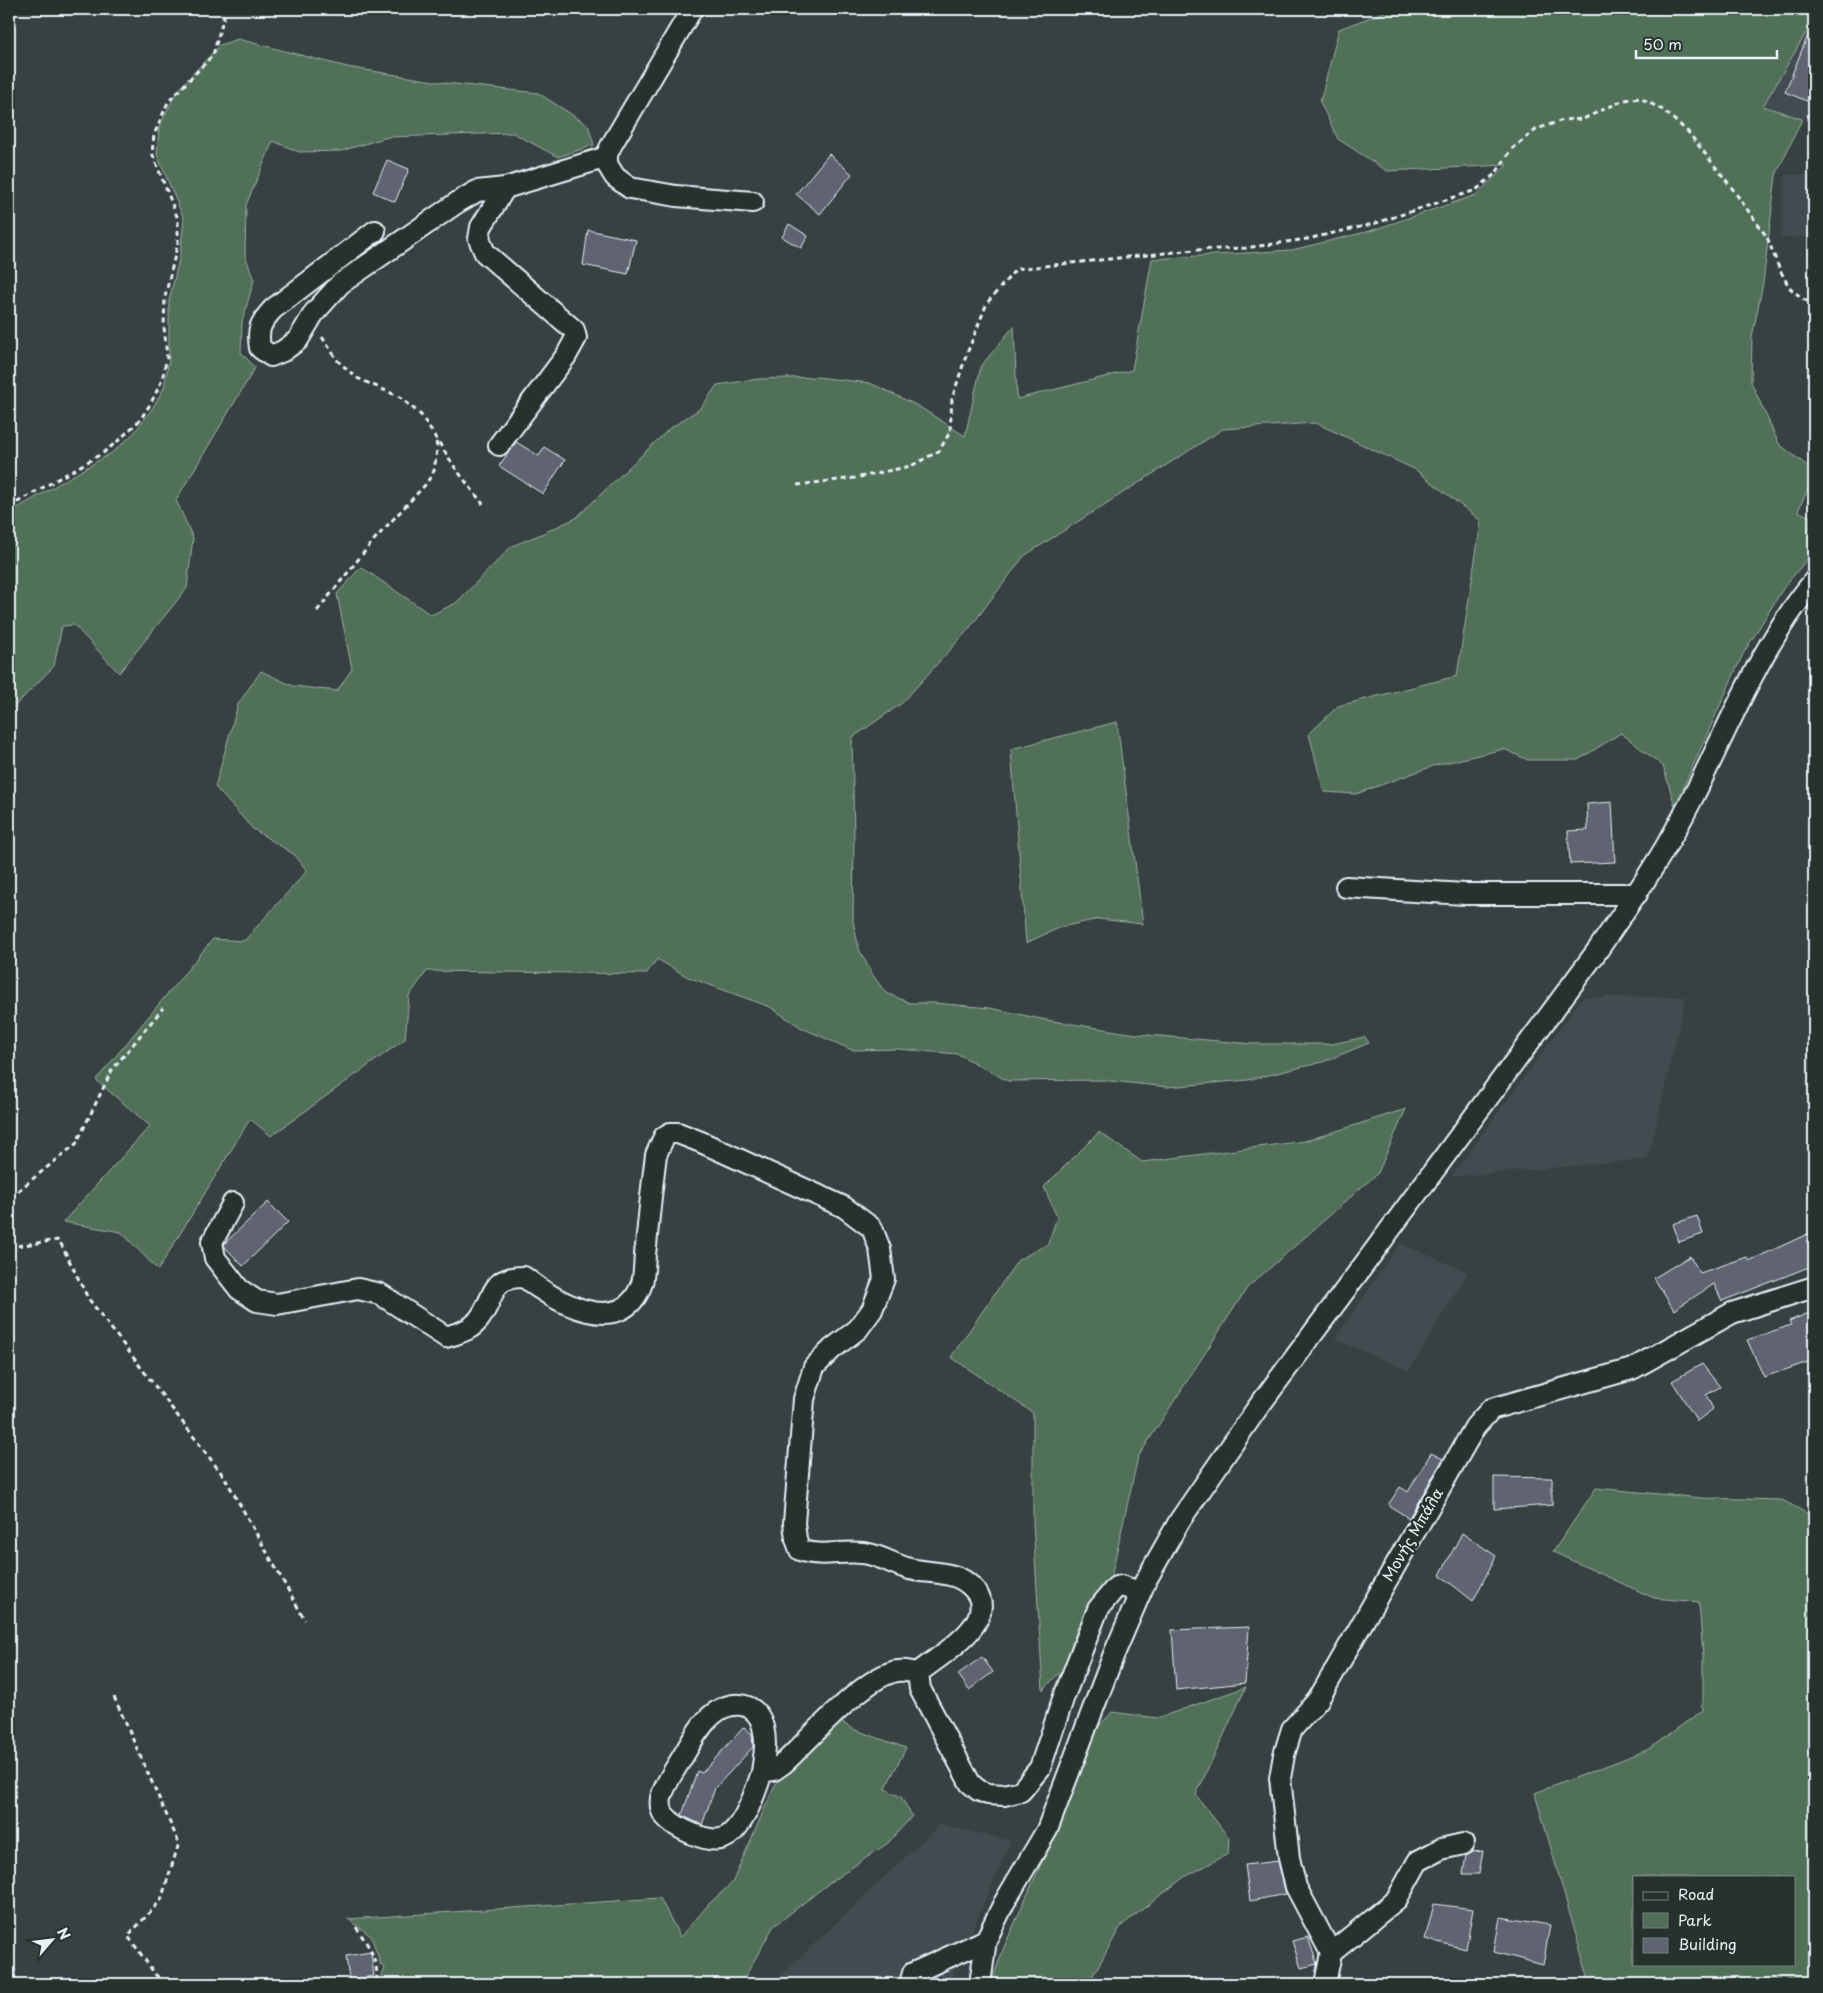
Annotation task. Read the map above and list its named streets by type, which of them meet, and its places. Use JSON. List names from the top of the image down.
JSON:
{
  "streets": {
    "street": ["Μονής Μπάλα"]
  },
  "legend": ["Road", "Park", "Building"],
  "scale_bar": "50 m",
  "north": "top right"
}
